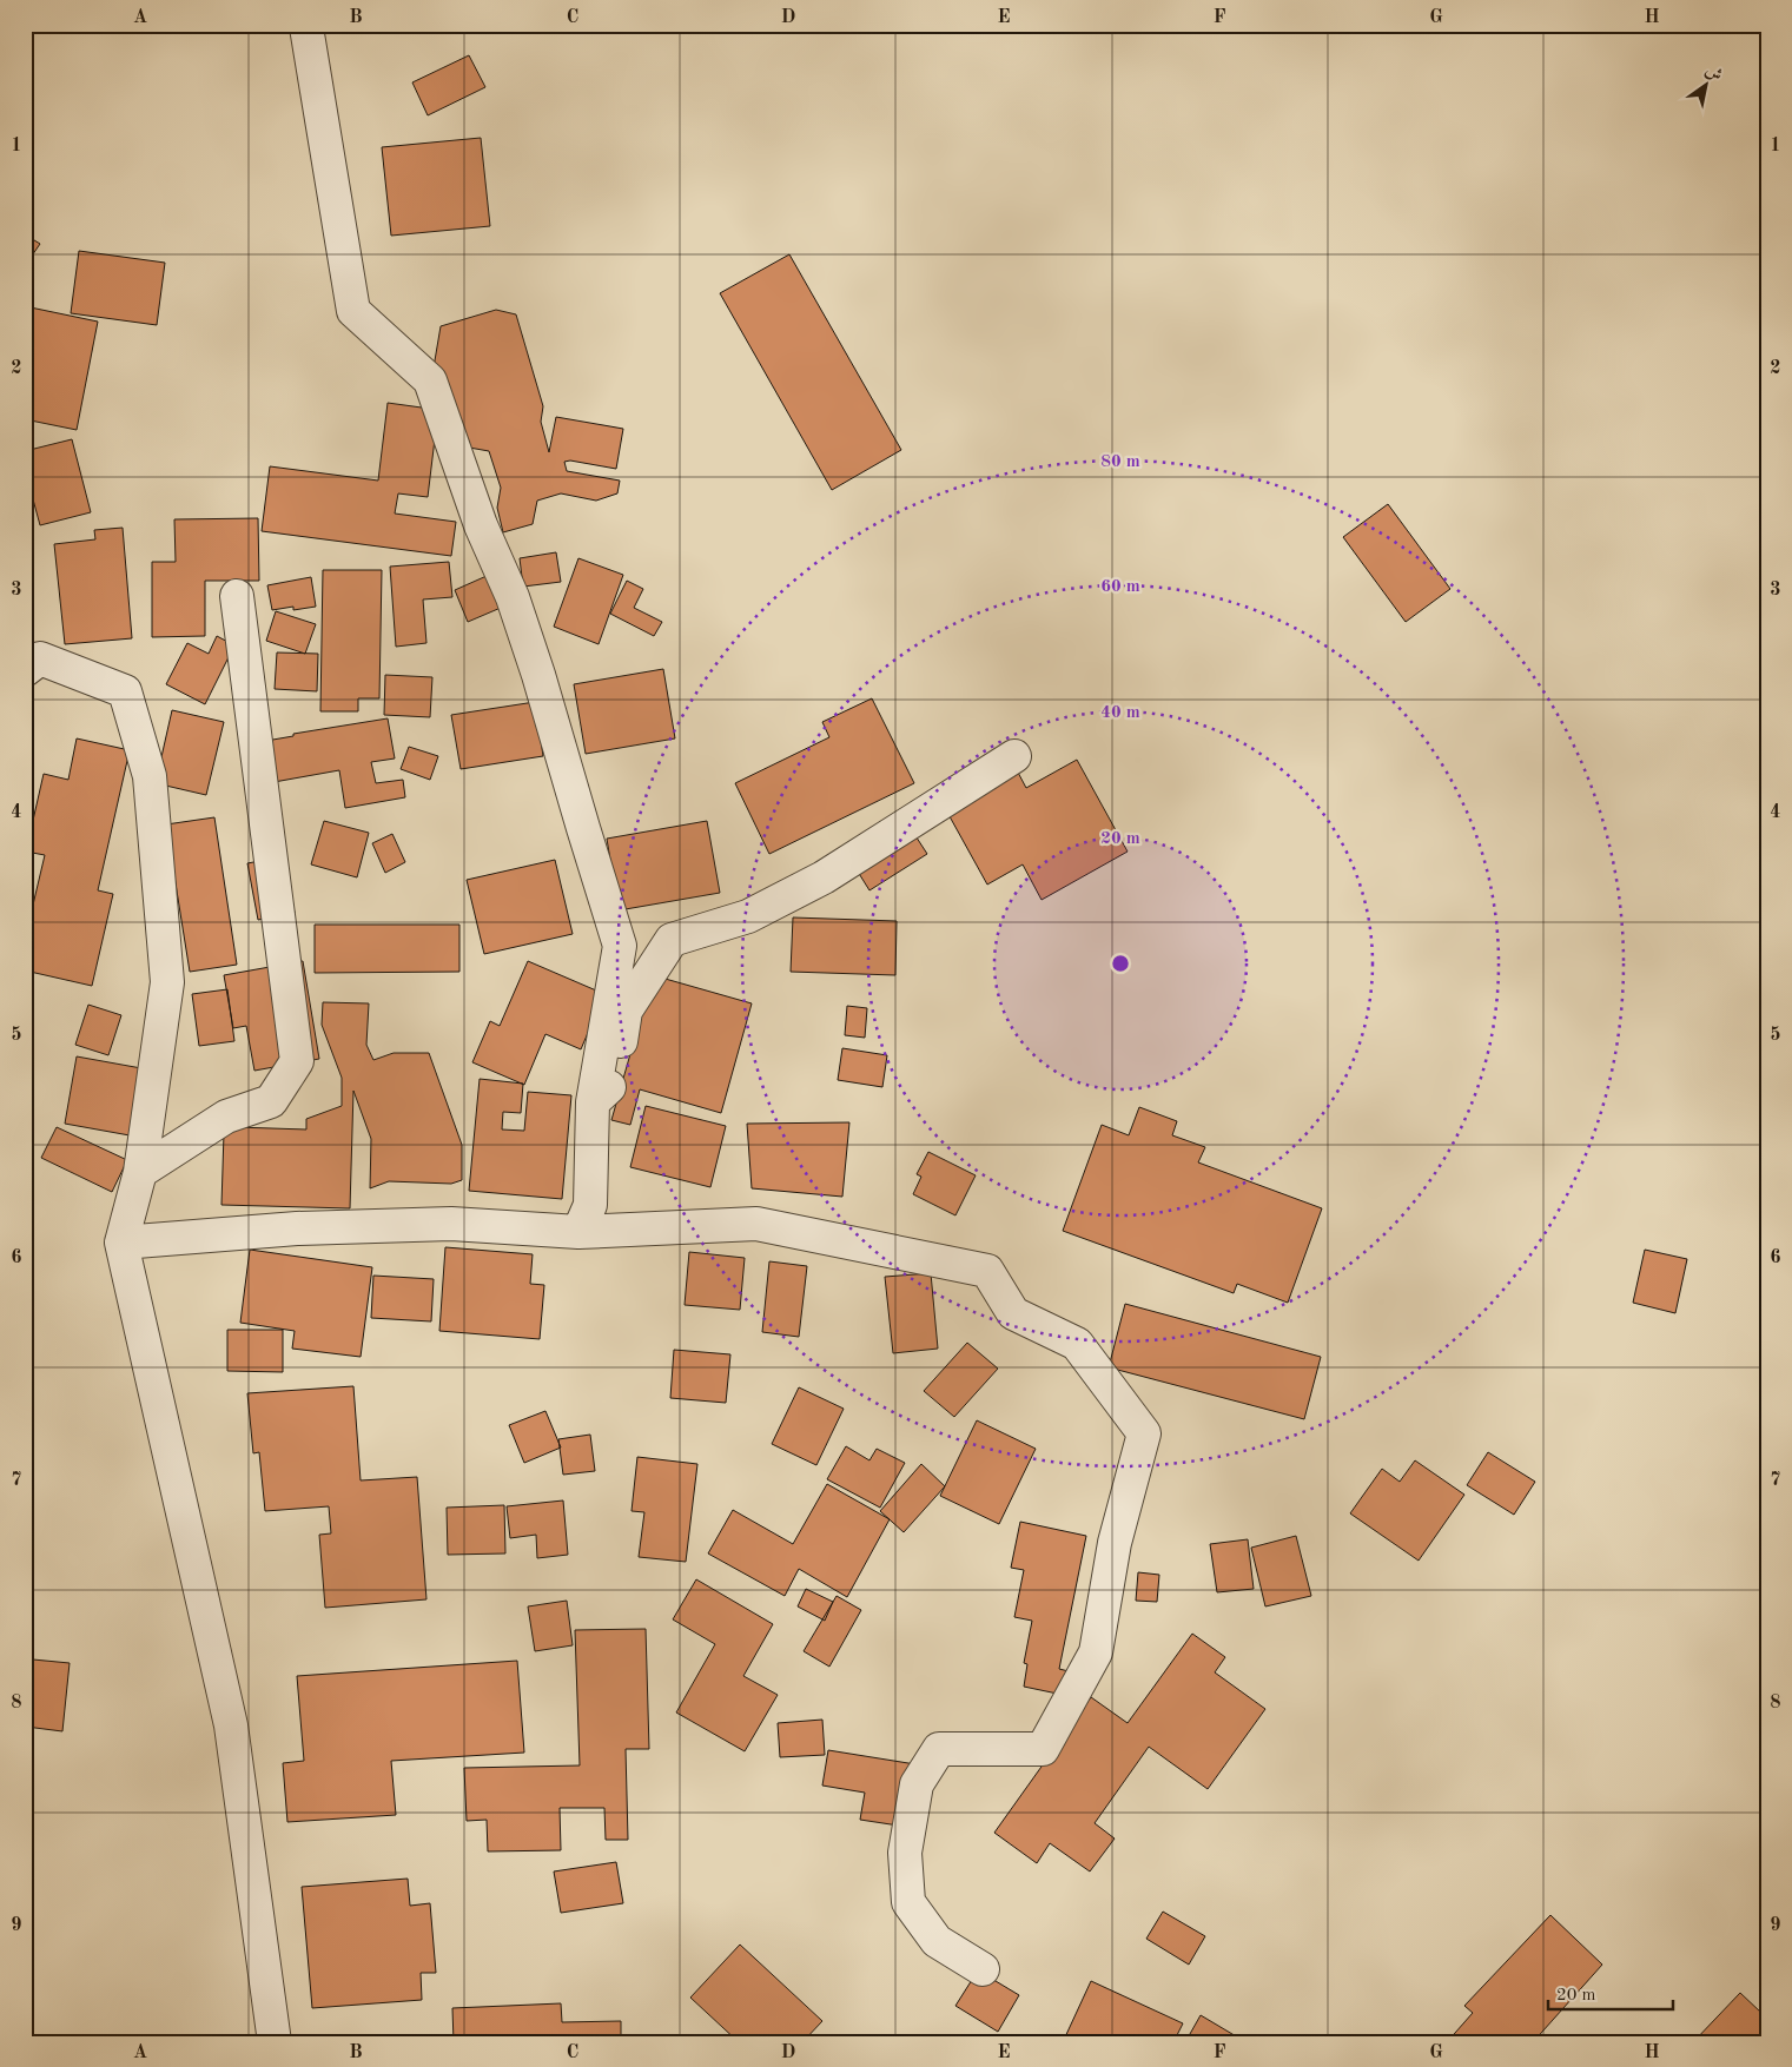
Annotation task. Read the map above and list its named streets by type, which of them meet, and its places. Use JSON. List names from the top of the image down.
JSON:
{
  "scale_bar": "20 m",
  "north": "top right",
  "grid": {
    "columns": [
      "A",
      "B",
      "C",
      "D",
      "E",
      "F",
      "G",
      "H"
    ],
    "rows": [
      "1",
      "2",
      "3",
      "4",
      "5",
      "6",
      "7",
      "8",
      "9"
    ]
  },
  "rings": [
    "80 m",
    "60 m",
    "40 m",
    "20 m"
  ]
}
